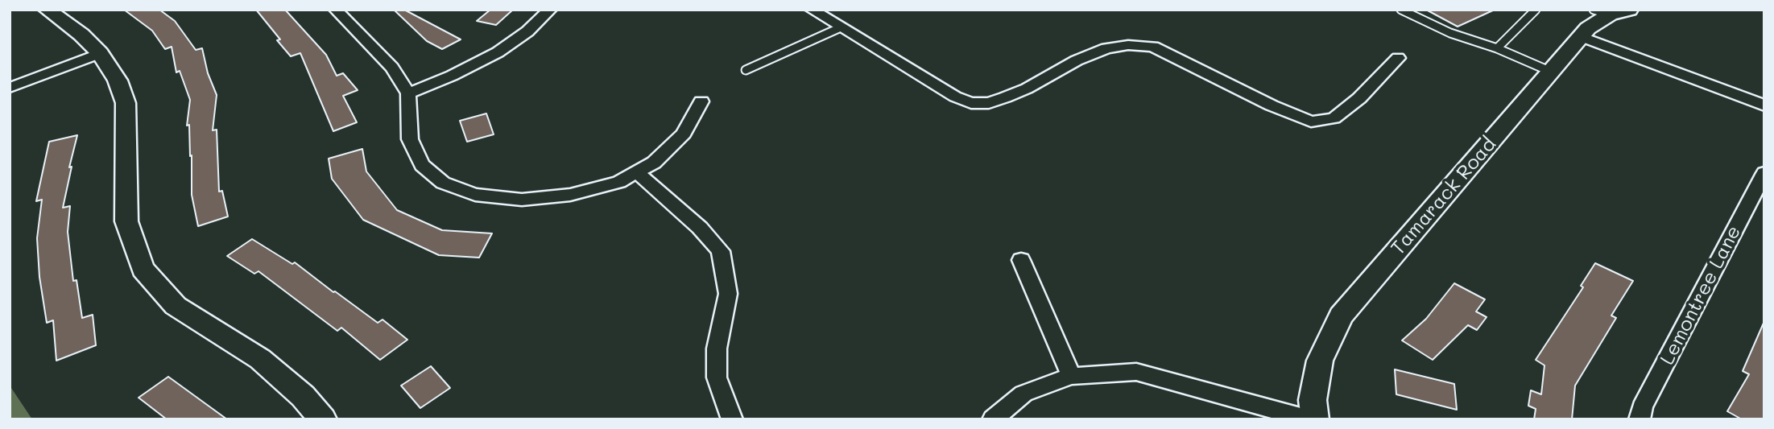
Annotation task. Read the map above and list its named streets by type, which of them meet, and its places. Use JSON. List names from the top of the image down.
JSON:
{
  "streets": {
    "street": ["Tamarack Road", "Lemontree Lane"]
  }
}
